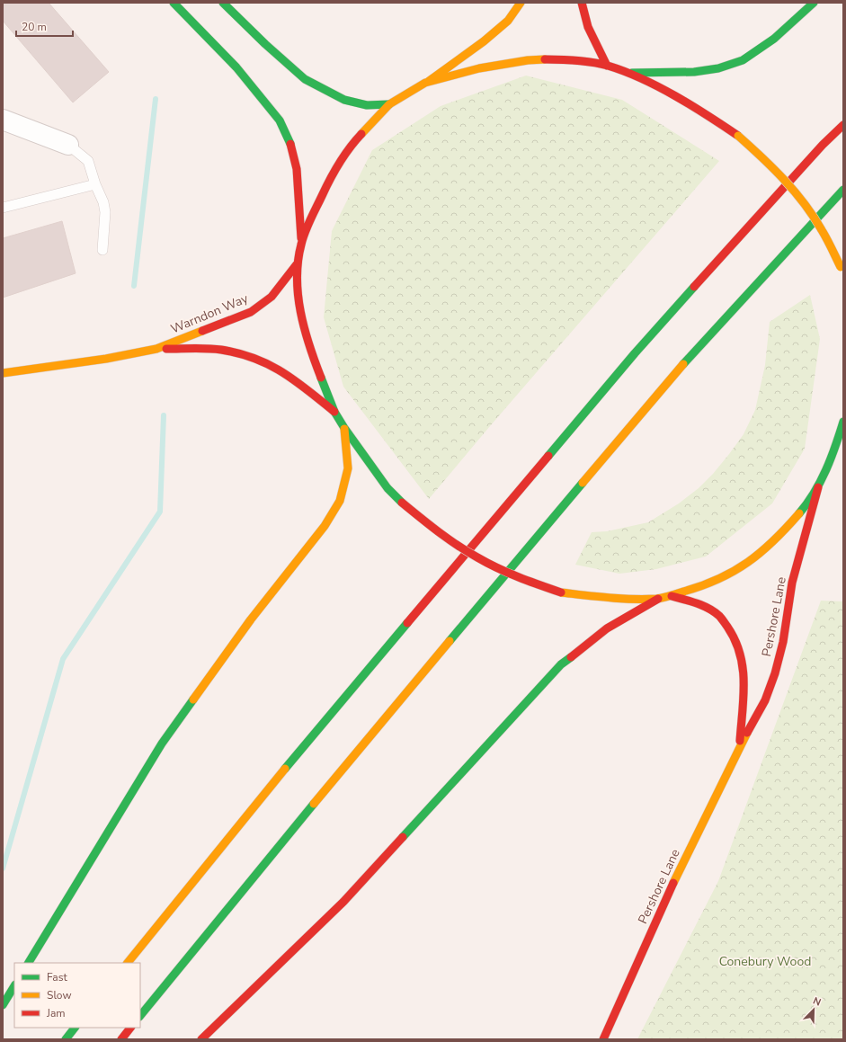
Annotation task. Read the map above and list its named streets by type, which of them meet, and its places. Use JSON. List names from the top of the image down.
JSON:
{
  "streets": {
    "main road": ["Warndon Way", "Pershore Lane"]
  },
  "parks": ["Conebury Wood"],
  "legend": ["Fast", "Slow", "Jam"],
  "scale_bar": "20 m",
  "north": "top right"
}
